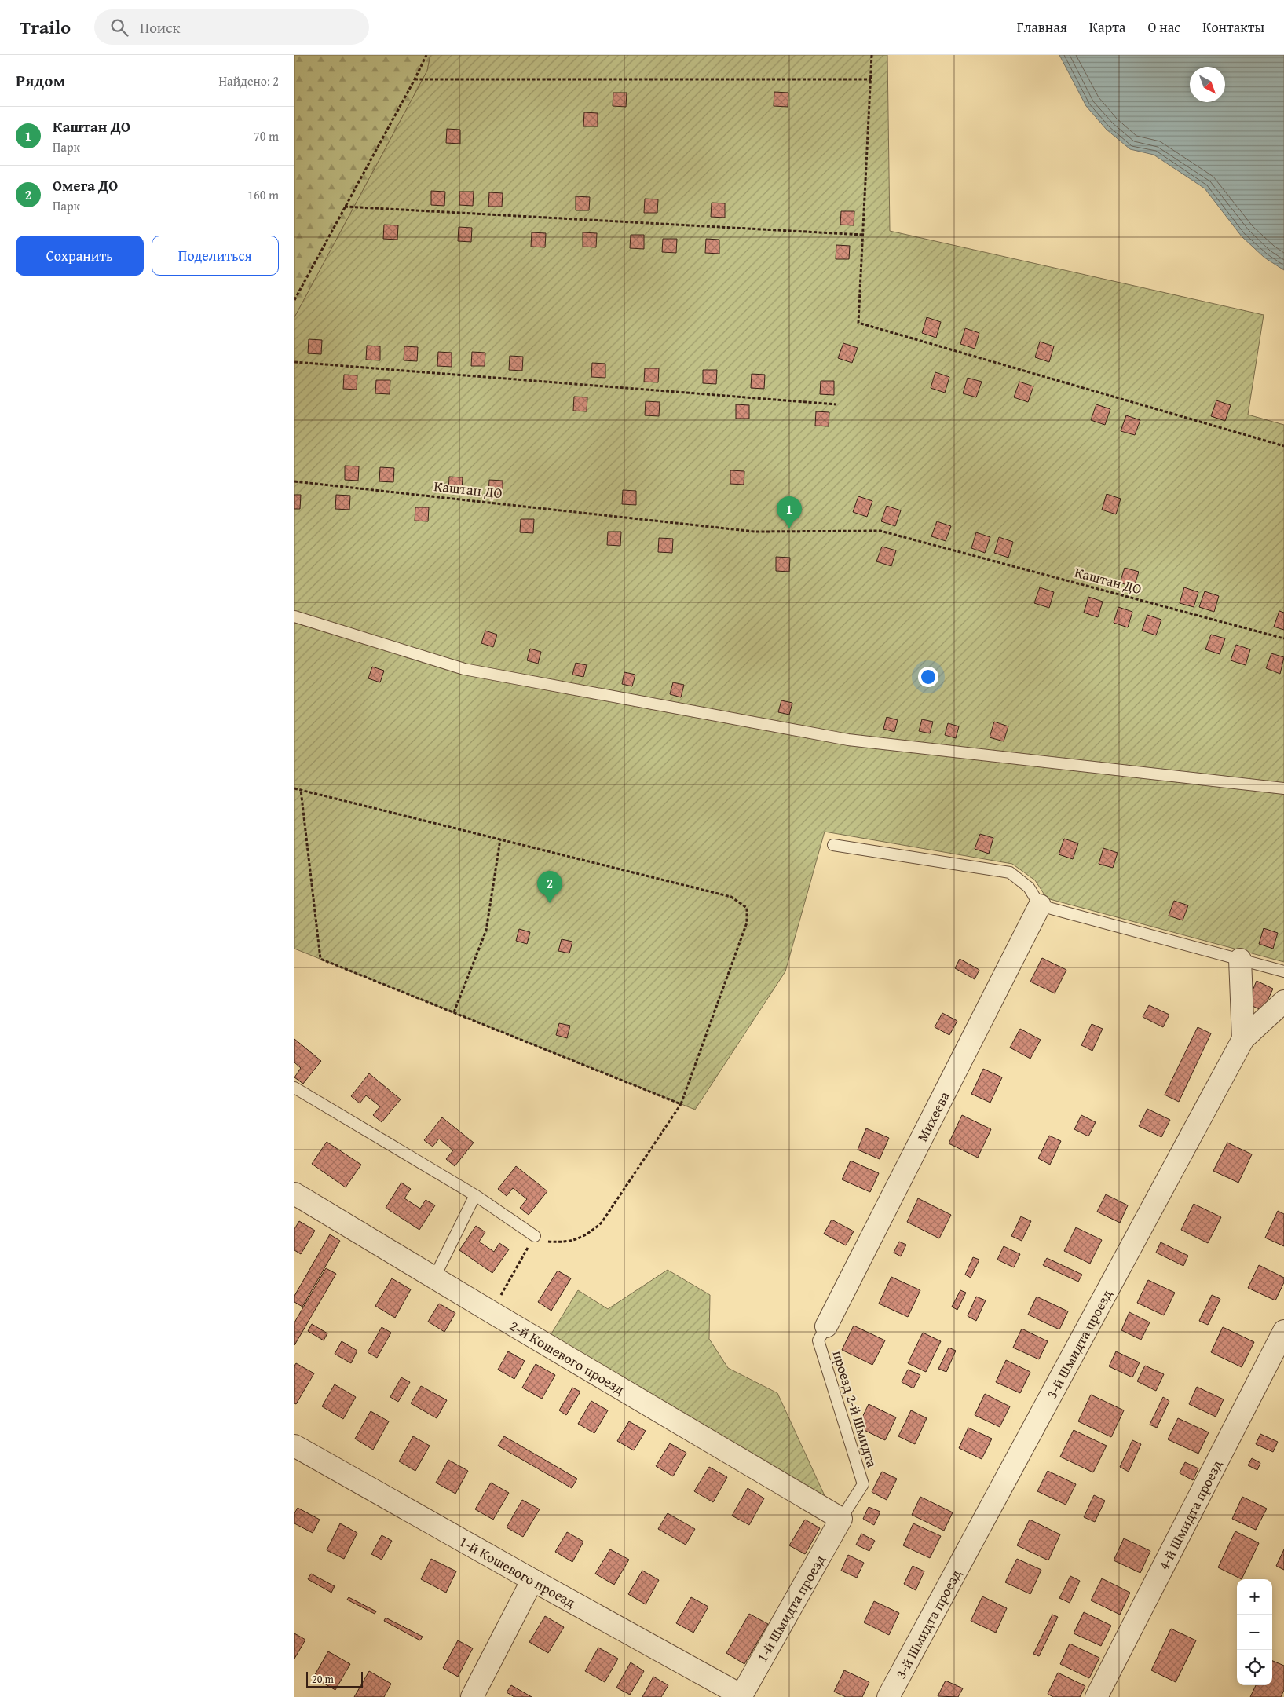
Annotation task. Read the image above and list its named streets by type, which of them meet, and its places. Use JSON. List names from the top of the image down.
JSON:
{
  "streets": {
    "street": [
      "Михеева",
      "3-й Шмидта проезд",
      "2-й Кошевого проезд",
      "4-й Шмидта проезд",
      "1-й Кошевого проезд",
      "1-й Шмидта проезд"
    ],
    "lane": ["проезд 2-й Шмидта"],
    "path": ["Каштан ДО"]
  },
  "crossings": [
    ["Михеева", "проезд 2-й Шмидта"],
    ["2-й Кошевого проезд", "проезд 2-й Шмидта"],
    ["2-й Кошевого проезд", "1-й Шмидта проезд"],
    ["проезд 2-й Шмидта", "1-й Шмидта проезд"],
    ["1-й Кошевого проезд", "1-й Шмидта проезд"]
  ],
  "scale_bar": "20 m",
  "north": "bottom right",
  "page": {
    "header": "Trailo",
    "search": "Поиск",
    "nav": [
      "Главная",
      "Карта",
      "О нас",
      "Контакты"
    ],
    "heading": ["Рядом", "Найдено: 2"],
    "list": [
      {
        "mark": "1",
        "name": "Каштан ДО",
        "note": "Парк",
        "value": "70 m"
      },
      {
        "mark": "2",
        "name": "Омега ДО",
        "note": "Парк",
        "value": "160 m"
      }
    ],
    "buttons": ["Сохранить", "Поделиться"],
    "pins": ["1", "2"],
    "map_buttons": ["+", "−"],
    "scale": "20 m"
  }
}
